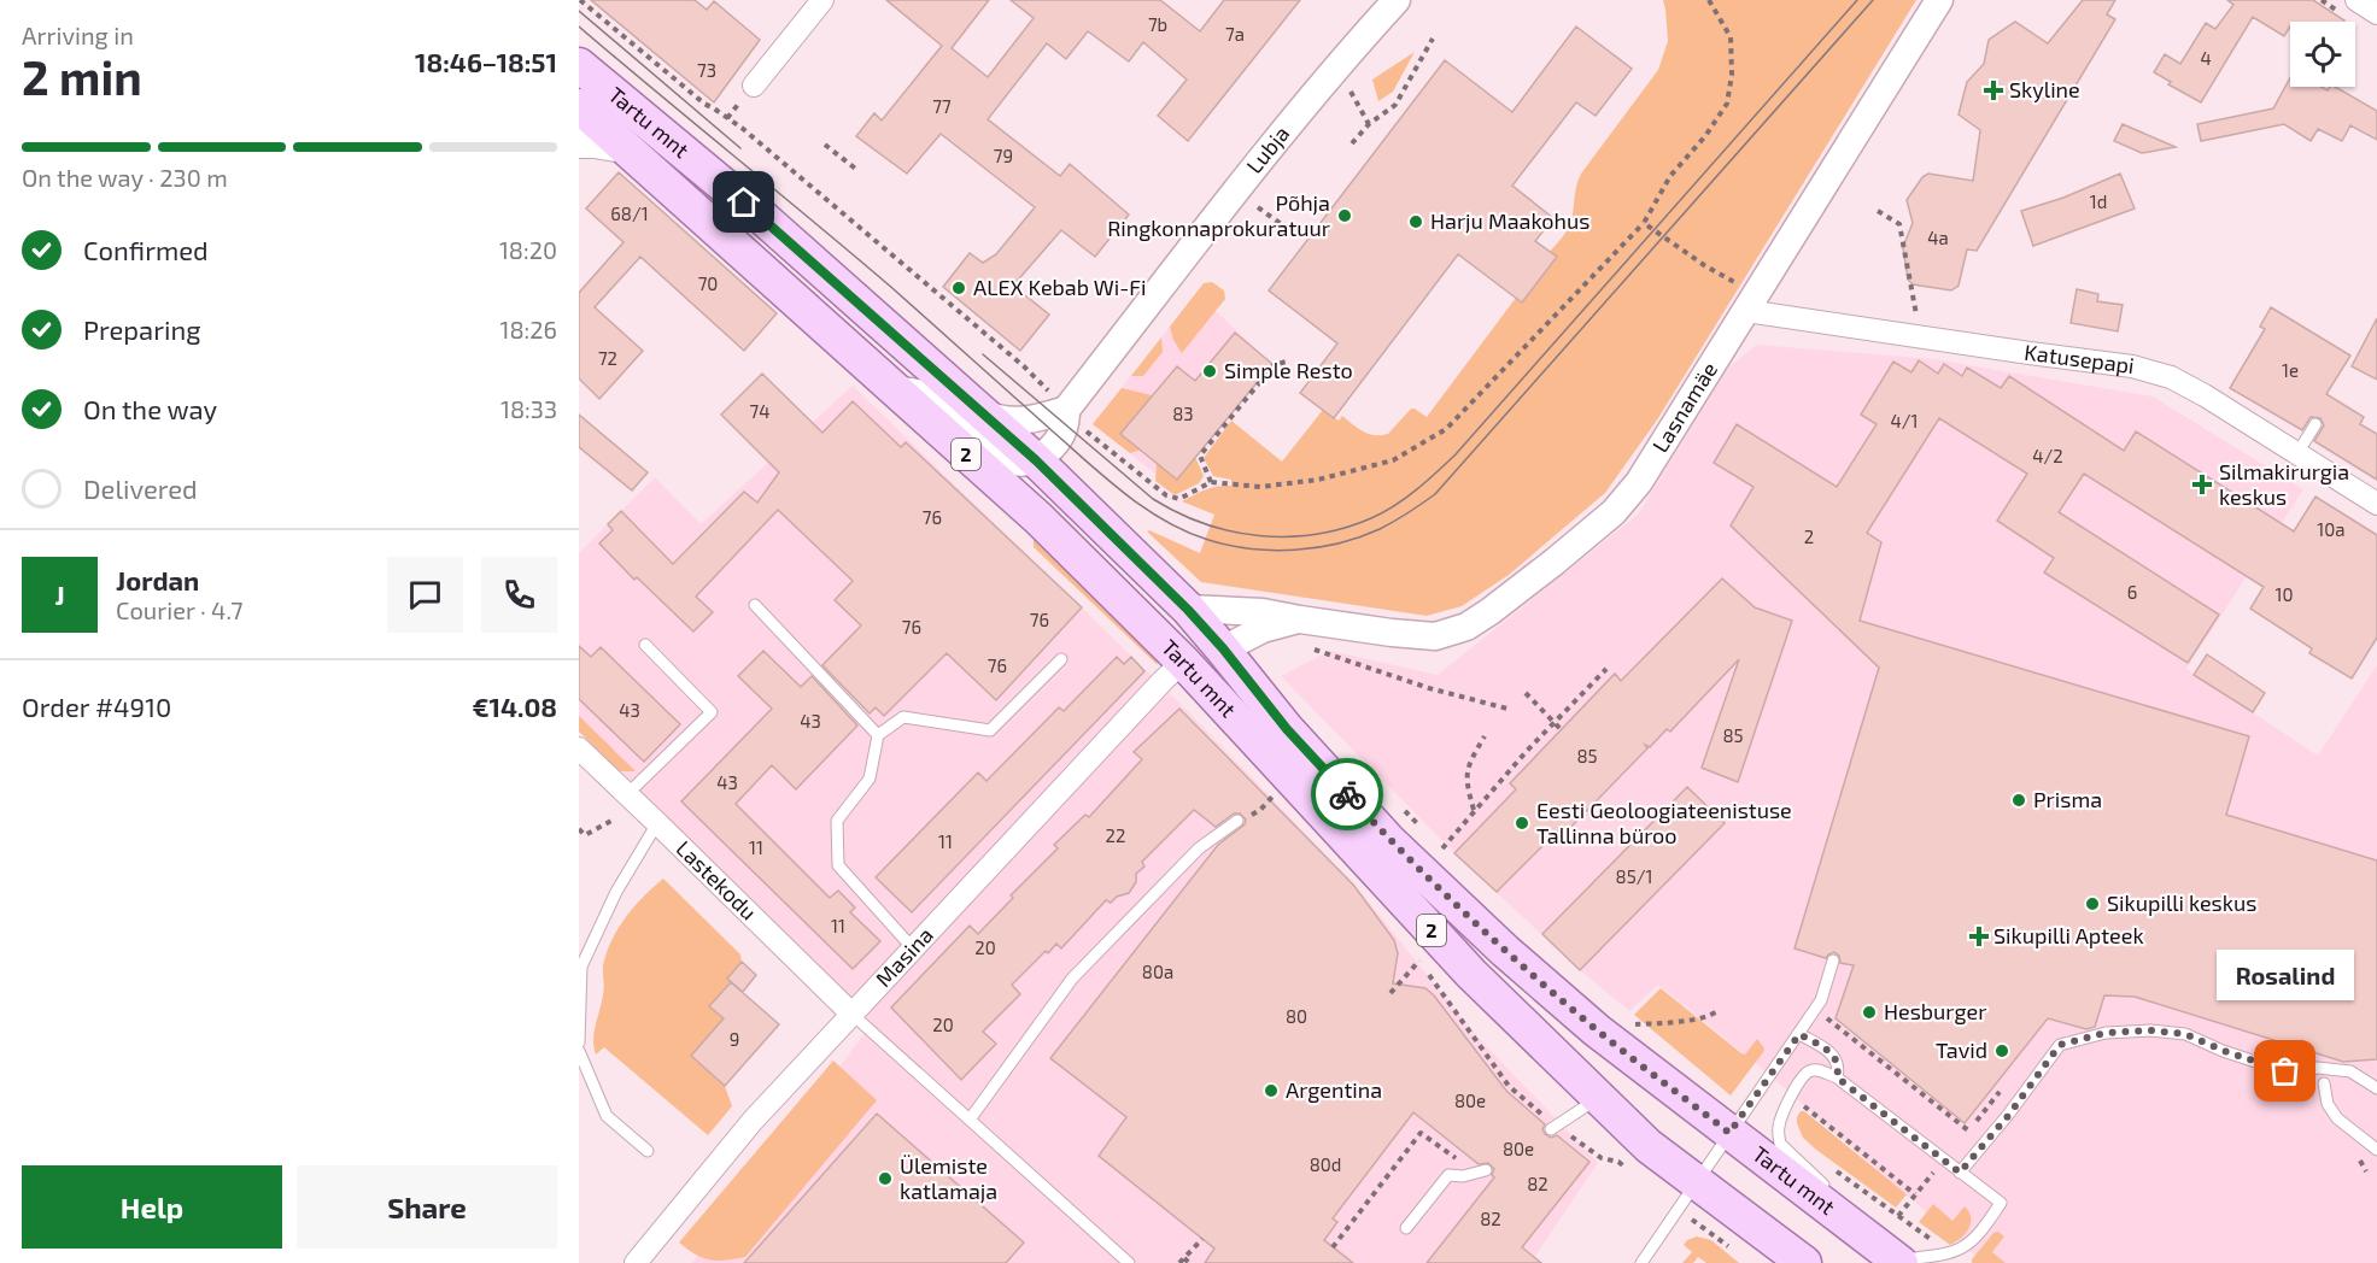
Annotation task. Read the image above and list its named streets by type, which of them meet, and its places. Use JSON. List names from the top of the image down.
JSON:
{
  "streets": {
    "main road": ["Tartu mnt", "2"],
    "street": [
      "Lubja",
      "Katusepapi",
      "Lasnamäe",
      "Lastekodu",
      "Masina"
    ]
  },
  "crossings": [
    ["Tartu mnt", "Lubja"],
    ["Tartu mnt", "Lasnamäe"],
    ["Tartu mnt", "Masina"],
    ["Katusepapi", "Lasnamäe"],
    ["Lastekodu", "Masina"]
  ],
  "places": {
    "health": ["Skyline", "Silmakirurgia keskus", "Sikupilli Apteek"],
    "other": [
      "Põhja Ringkonnaprokuratuur",
      "Harju Maakohus",
      "ALEX Kebab Wi-Fi",
      "Simple Resto",
      "Prisma",
      "Eesti Geoloogiateenistuse Tallinna büroo",
      "Sikupilli keskus",
      "Hesburger",
      "Tavid",
      "Rosalind",
      "Argentina",
      "Ülemiste katlamaja"
    ]
  },
  "house_numbers": [
    "7b",
    "7a",
    "4",
    "73",
    "77",
    "79",
    "1d",
    "68/1",
    "4a",
    "70",
    "72",
    "1e",
    "74",
    "83",
    "4/1",
    "4/2",
    "76",
    "10a",
    "2",
    "6",
    "10",
    "76",
    "76",
    "76",
    "43",
    "43",
    "85",
    "85",
    "43",
    "22",
    "11",
    "11",
    "85/1",
    "11",
    "20",
    "80a",
    "80",
    "20",
    "9",
    "80e",
    "80e",
    "80d",
    "82",
    "82"
  ],
  "page": {
    "heading": ["2 min", "Arriving in", "18:46–18:51"],
    "panel": [
      "Jordan",
      "Courier · 4.7",
      "Order #4910",
      "€14.08"
    ],
    "bar": "On the way · 230 m",
    "list": [
      ["Confirmed", "18:20"],
      ["Preparing", "18:26"],
      ["On the way", "18:33"],
      "Delivered"
    ],
    "round": "J",
    "bubble": "Rosalind",
    "buttons": ["Help", "Share"]
  }
}
